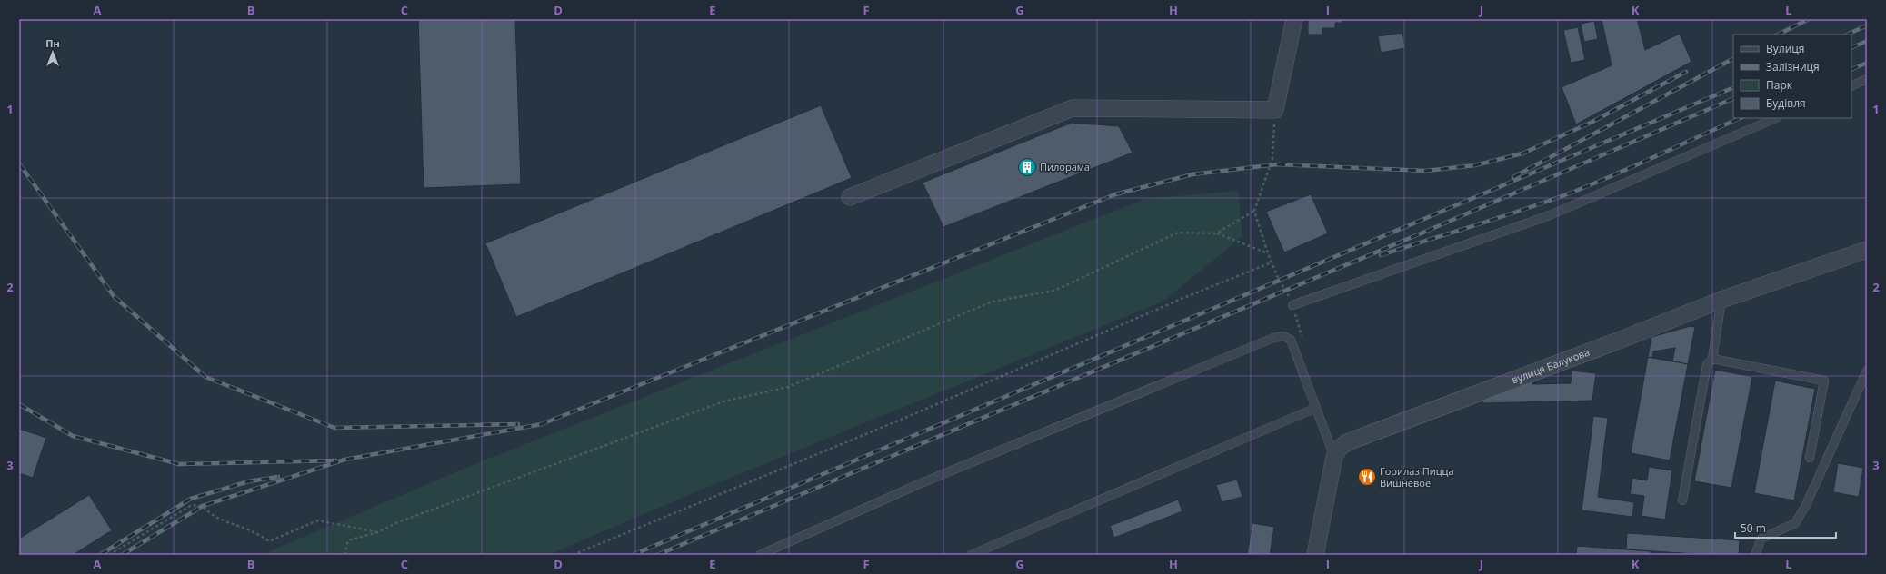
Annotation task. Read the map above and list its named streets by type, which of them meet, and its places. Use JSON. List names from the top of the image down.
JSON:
{
  "streets": {
    "street": ["вулиця Балукова"]
  },
  "places": {
    "building": ["Пилорама"],
    "restaurant": ["Горилаз Пицца Вишневое"]
  },
  "legend": [
    "Вулиця",
    "Залізниця",
    "Парк",
    "Будівля"
  ],
  "scale_bar": "50 m",
  "north": "top",
  "grid": {
    "columns": [
      "A",
      "B",
      "C",
      "D",
      "E",
      "F",
      "G",
      "H",
      "I",
      "J",
      "K",
      "L"
    ],
    "rows": ["1", "2", "3"]
  }
}
